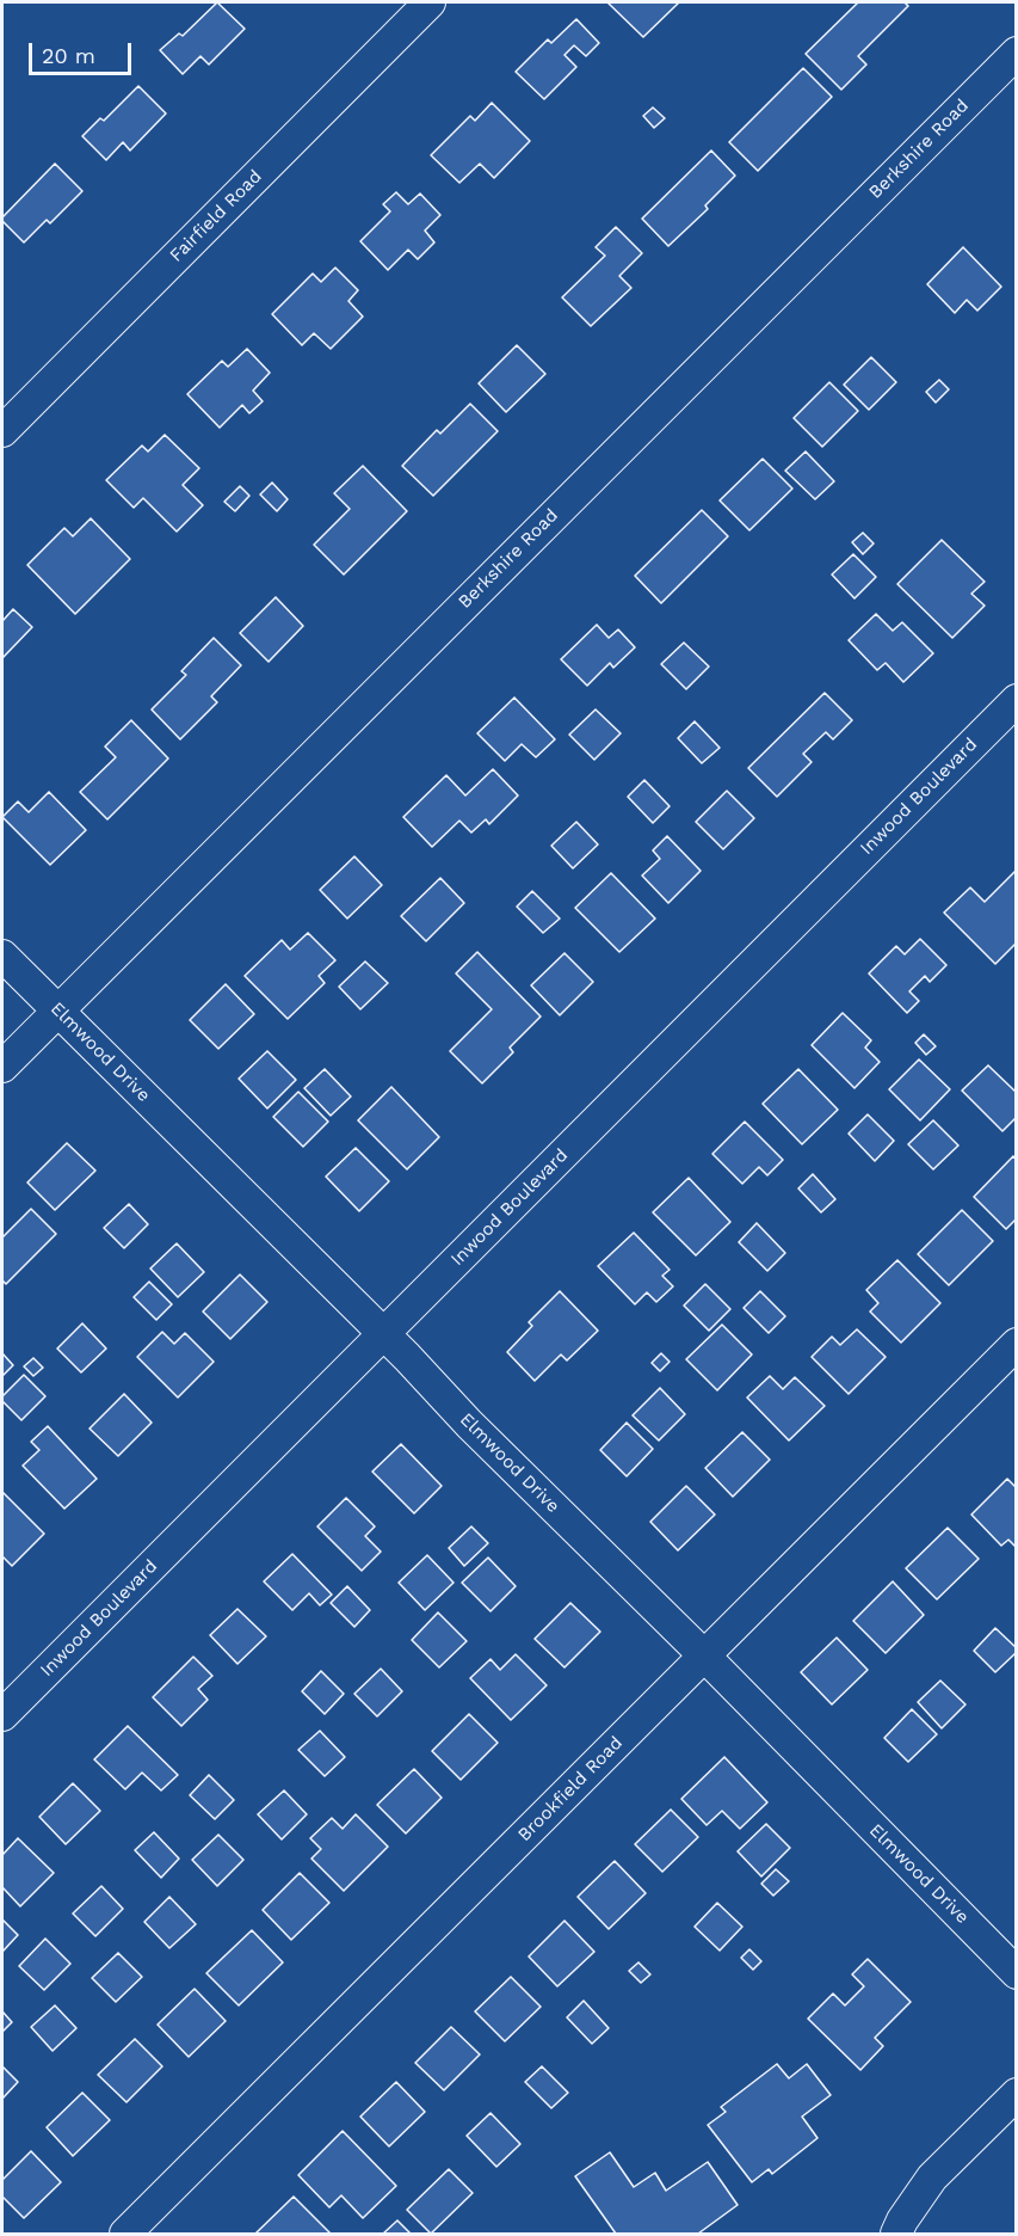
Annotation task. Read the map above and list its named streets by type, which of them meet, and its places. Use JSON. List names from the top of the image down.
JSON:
{
  "streets": {
    "street": [
      "Berkshire Road",
      "Fairfield Road",
      "Inwood Boulevard",
      "Elmwood Drive",
      "Brookfield Road"
    ]
  },
  "crossings": [
    ["Berkshire Road", "Elmwood Drive"],
    ["Inwood Boulevard", "Elmwood Drive"],
    ["Elmwood Drive", "Brookfield Road"]
  ],
  "scale_bar": "20 m"
}
